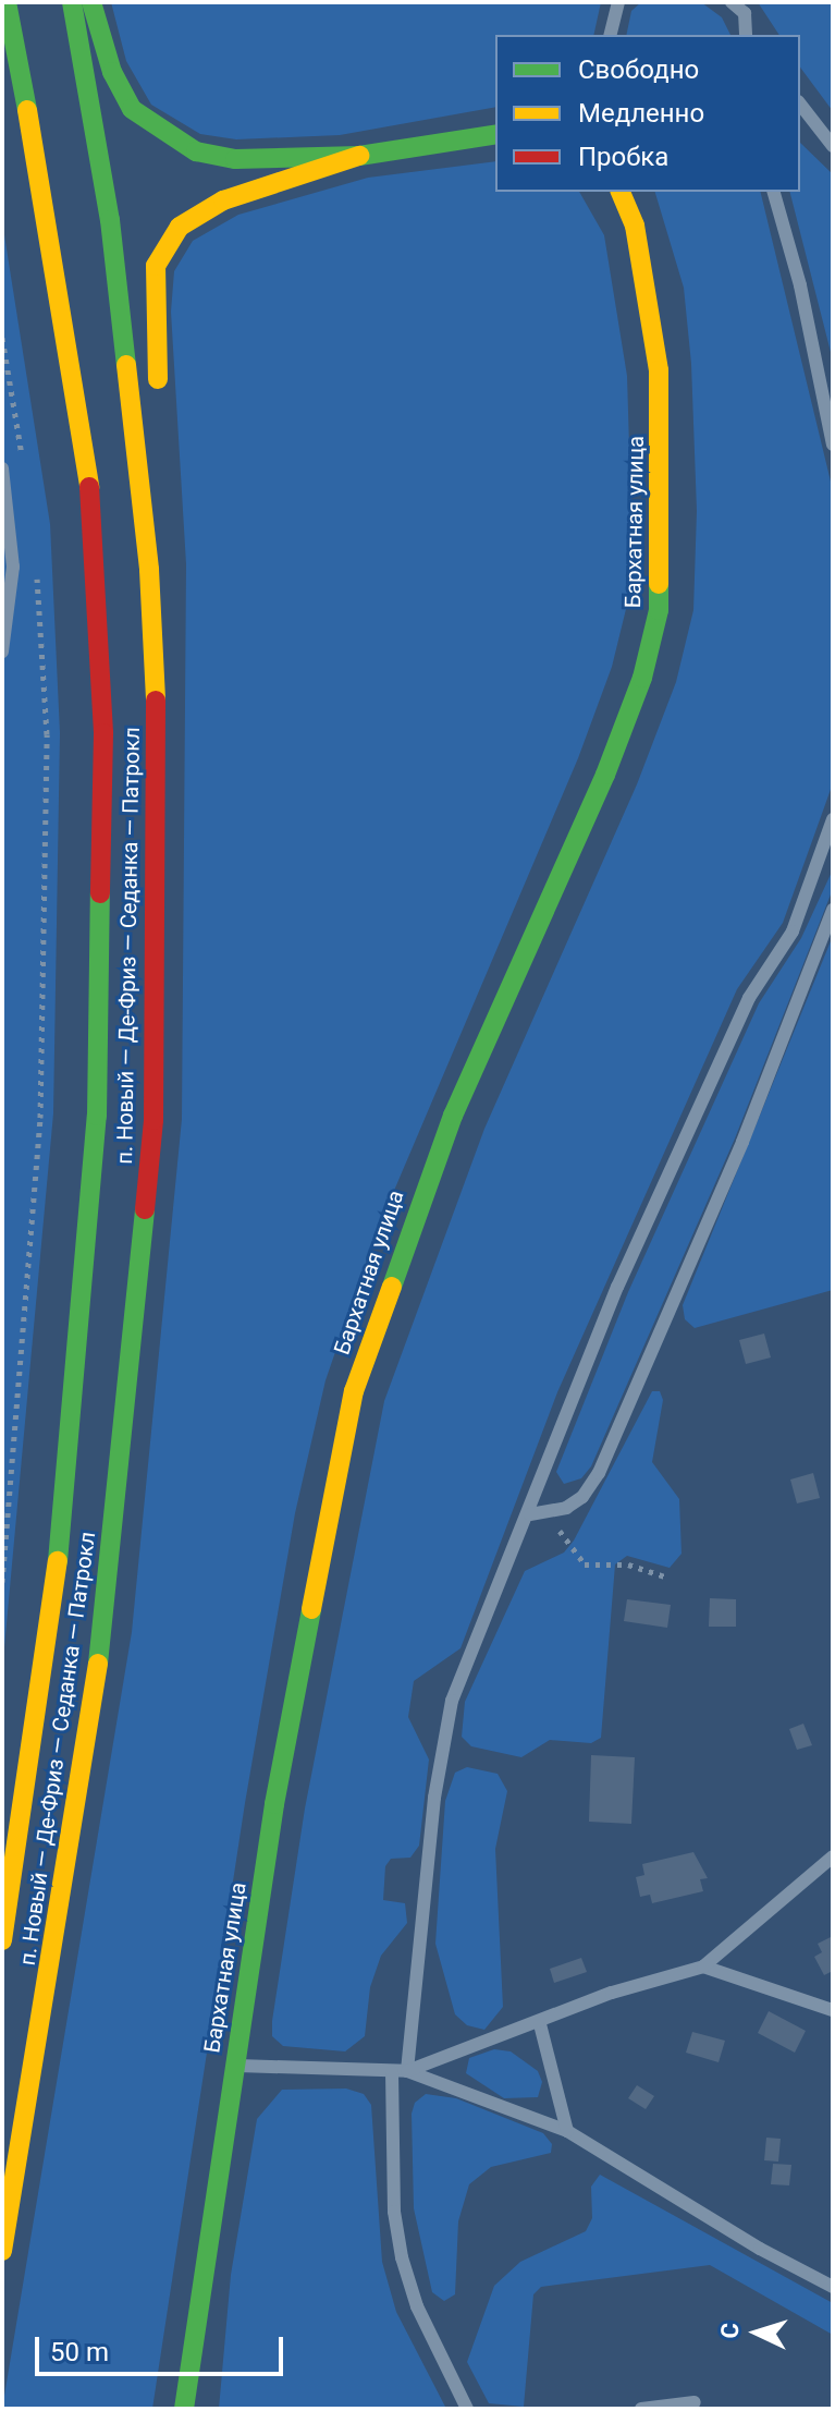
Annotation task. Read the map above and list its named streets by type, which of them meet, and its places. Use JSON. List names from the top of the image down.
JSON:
{
  "streets": {
    "main road": ["Бархатная улица", "п. Новый — Де-Фриз — Седанка — Патрокл"]
  },
  "legend": ["Свободно", "Медленно", "Пробка"],
  "scale_bar": "50 m",
  "north": "left"
}
